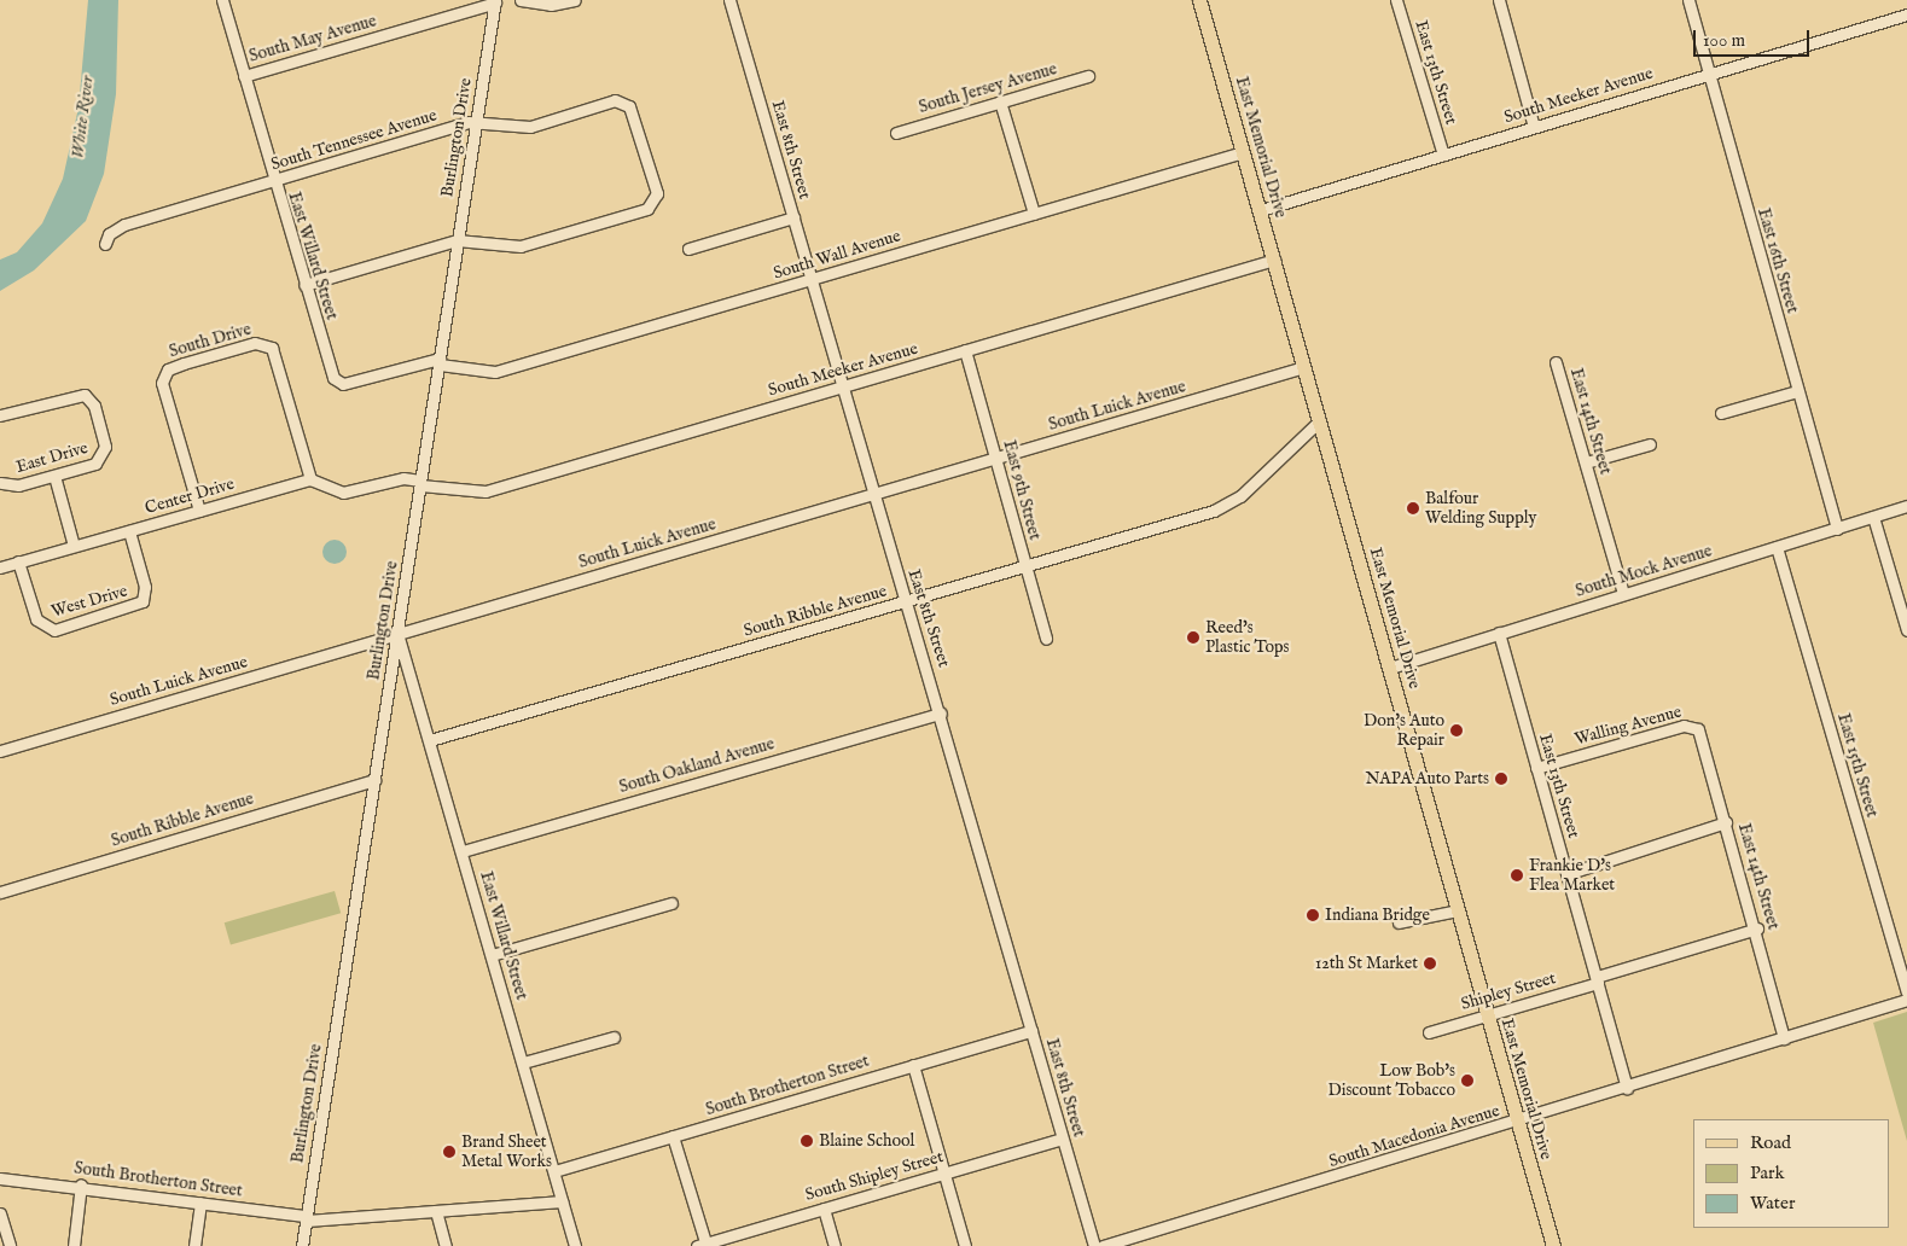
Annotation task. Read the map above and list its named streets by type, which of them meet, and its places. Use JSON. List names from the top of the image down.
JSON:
{
  "streets": {
    "main road": ["East Memorial Drive"],
    "street": [
      "South May Avenue",
      "East 13th Street",
      "South Jersey Avenue",
      "South Meeker Avenue",
      "Burlington Drive",
      "South Tennessee Avenue",
      "East 8th Street",
      "South Wall Avenue",
      "East Willard Street",
      "East 16th Street",
      "South Drive",
      "South Luick Avenue",
      "East 14th Street",
      "East Drive",
      "East 9th Street",
      "Center Drive",
      "South Mock Avenue",
      "West Drive",
      "South Ribble Avenue",
      "Walling Avenue",
      "South Oakland Avenue",
      "East 15th Street",
      "Shipley Street",
      "South Brotherton Street",
      "South Macedonia Avenue",
      "South Shipley Street"
    ]
  },
  "crossings": [
    ["South May Avenue", "Burlington Drive"],
    ["South May Avenue", "East Willard Street"],
    ["East 13th Street", "South Meeker Avenue"],
    ["East 13th Street", "South Mock Avenue"],
    ["East 13th Street", "Walling Avenue"],
    ["East 13th Street", "Shipley Street"],
    ["East 13th Street", "South Macedonia Avenue"],
    ["South Meeker Avenue", "Burlington Drive"],
    ["South Meeker Avenue", "East Memorial Drive"],
    ["South Meeker Avenue", "East 8th Street"],
    ["South Meeker Avenue", "East 16th Street"],
    ["South Meeker Avenue", "South Drive"],
    ["South Meeker Avenue", "East 9th Street"],
    ["South Meeker Avenue", "Center Drive"],
    ["Burlington Drive", "South Tennessee Avenue"],
    ["Burlington Drive", "South Wall Avenue"],
    ["Burlington Drive", "East Willard Street"],
    ["Burlington Drive", "South Luick Avenue"],
    ["Burlington Drive", "South Ribble Avenue"],
    ["Burlington Drive", "South Brotherton Street"],
    ["South Tennessee Avenue", "East Willard Street"],
    ["East Memorial Drive", "South Wall Avenue"],
    ["East Memorial Drive", "South Luick Avenue"],
    ["East Memorial Drive", "South Mock Avenue"],
    ["East Memorial Drive", "South Ribble Avenue"],
    ["East Memorial Drive", "Shipley Street"],
    ["East Memorial Drive", "South Macedonia Avenue"],
    ["East 8th Street", "South Wall Avenue"],
    ["East 8th Street", "South Luick Avenue"],
    ["East 8th Street", "South Ribble Avenue"],
    ["East 8th Street", "South Oakland Avenue"],
    ["East 8th Street", "South Brotherton Street"],
    ["East 8th Street", "South Shipley Street"],
    ["South Wall Avenue", "East Willard Street"],
    ["East Willard Street", "South Luick Avenue"],
    ["East Willard Street", "South Ribble Avenue"],
    ["East Willard Street", "South Oakland Avenue"],
    ["East Willard Street", "South Brotherton Street"],
    ["East 16th Street", "South Mock Avenue"],
    ["South Drive", "Center Drive"],
    ["South Luick Avenue", "East 9th Street"],
    ["East 14th Street", "South Mock Avenue"],
    ["East 14th Street", "Walling Avenue"],
    ["East 14th Street", "Shipley Street"],
    ["East 14th Street", "South Macedonia Avenue"],
    ["East 9th Street", "South Ribble Avenue"],
    ["Center Drive", "West Drive"],
    ["South Mock Avenue", "East 15th Street"]
  ],
  "water": ["White River"],
  "places": [
    "Balfour Welding Supply",
    "Reed's Plastic Tops",
    "Don's Auto Repair",
    "NAPA Auto Parts",
    "Frankie D's Flea Market",
    "Indiana Bridge",
    "12th St Market",
    "Low Bob's Discount Tobacco",
    "Blaine School",
    "Brand Sheet Metal Works"
  ],
  "legend": ["Road", "Park", "Water"],
  "scale_bar": "100 m"
}
